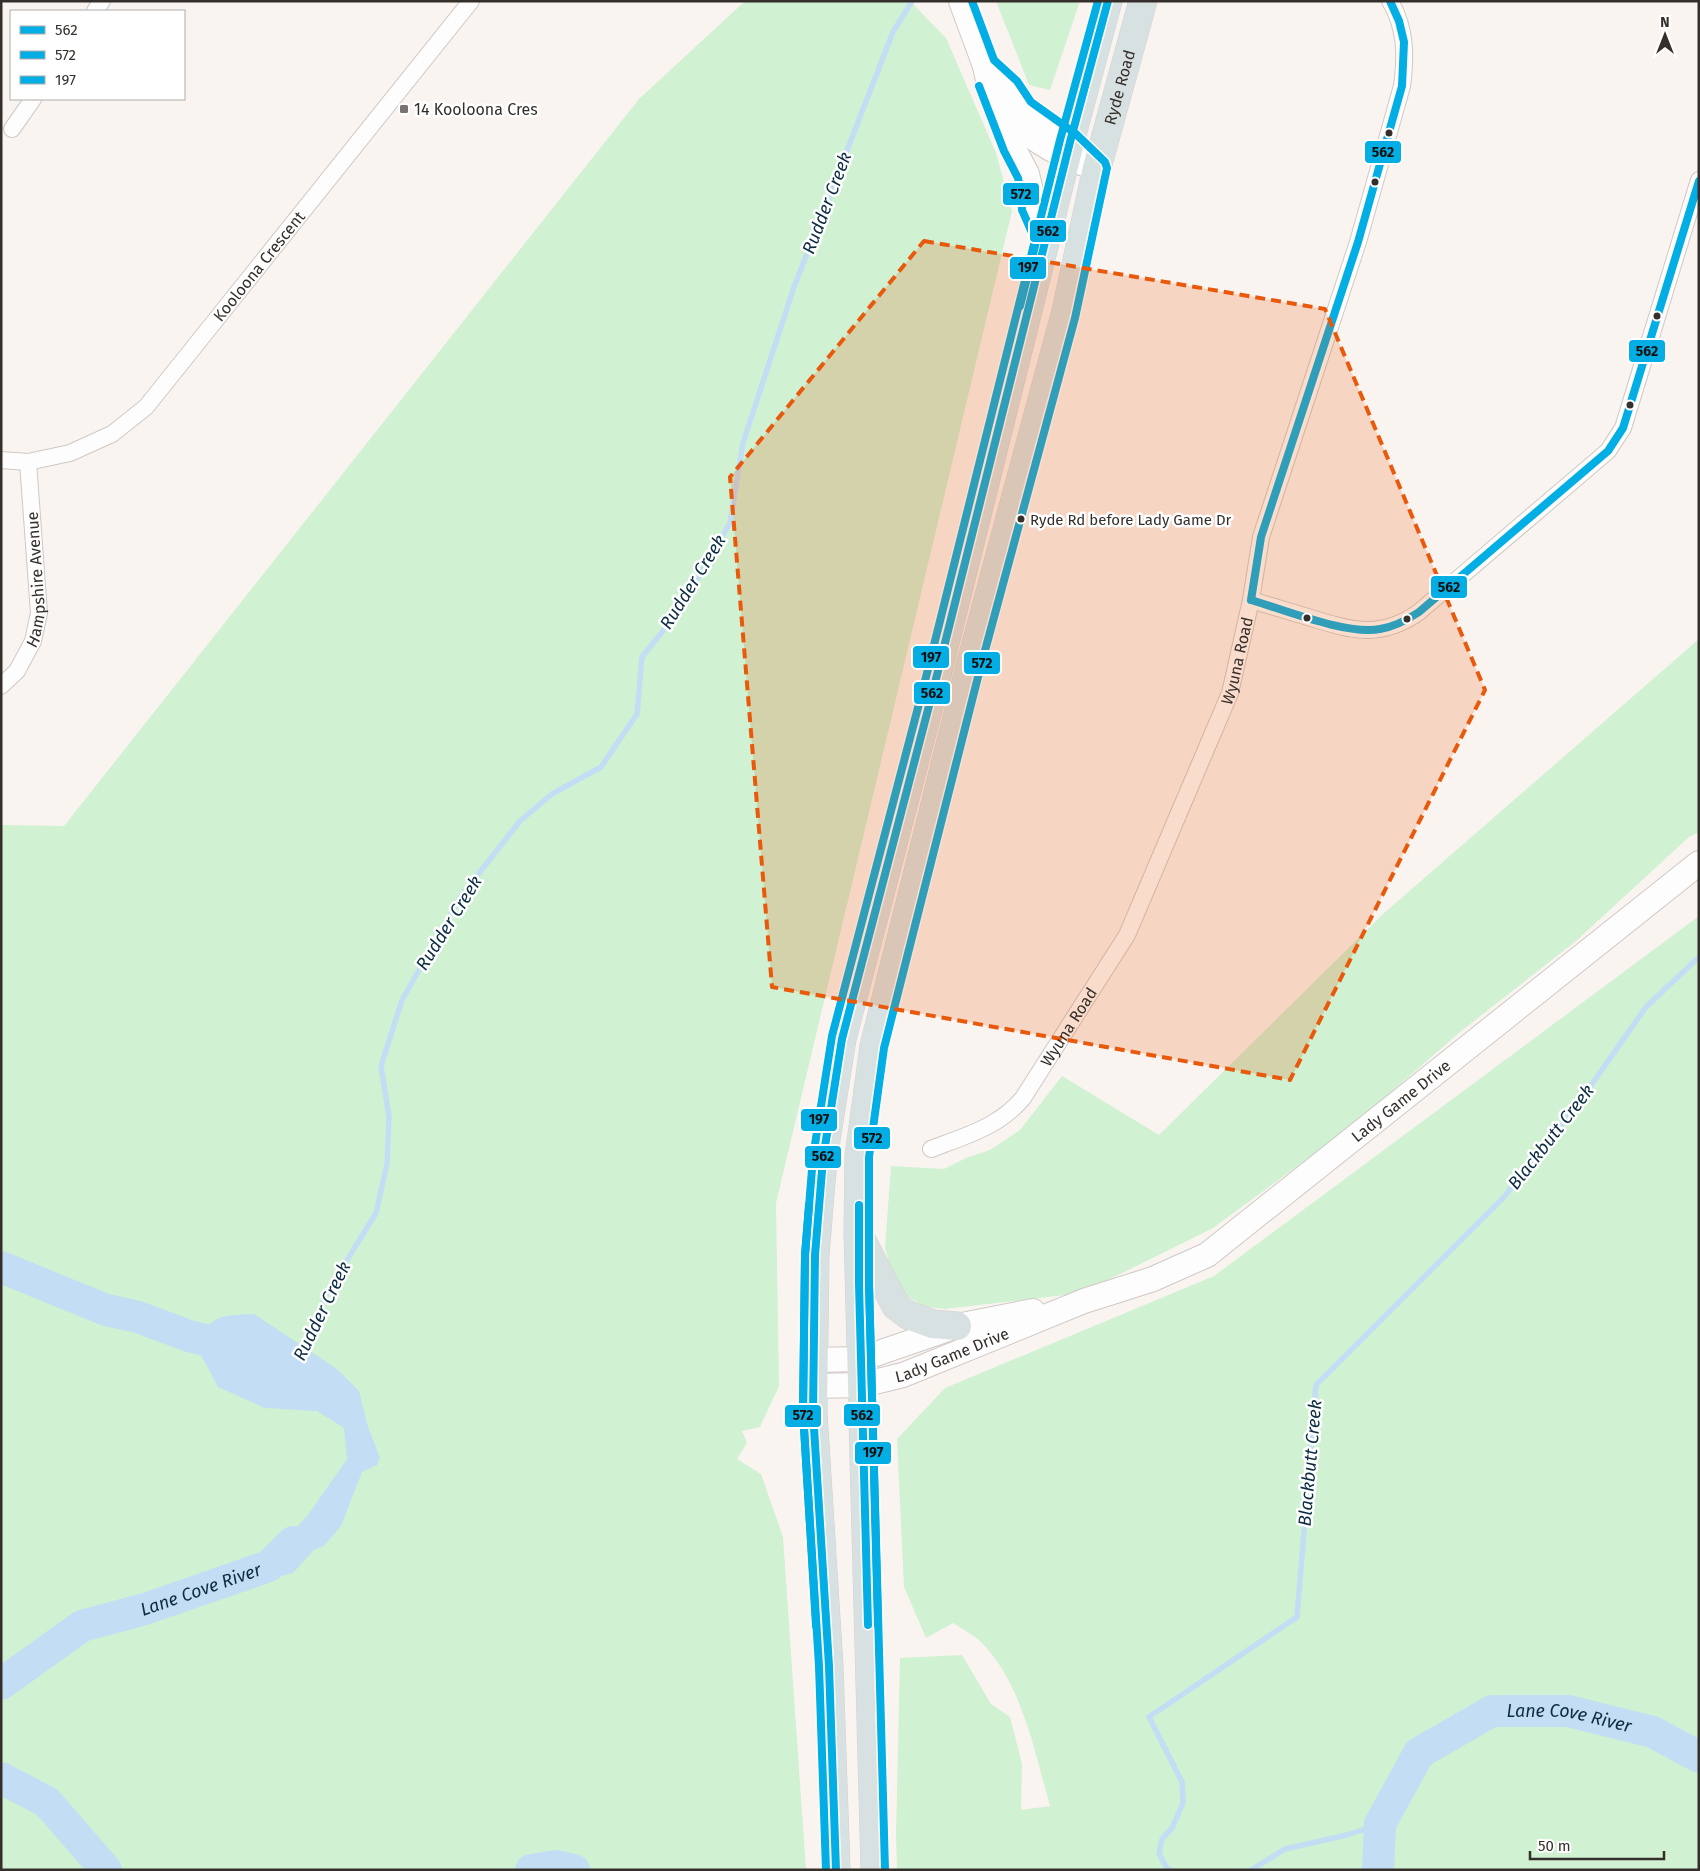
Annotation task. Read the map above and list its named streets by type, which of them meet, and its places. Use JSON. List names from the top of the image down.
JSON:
{
  "streets": {
    "highway": ["Ryde Road"],
    "main road": ["Lady Game Drive"],
    "street": ["Kooloona Crescent", "Hampshire Avenue", "Wyuna Road"]
  },
  "crossings": [
    ["Ryde Road", "Lady Game Drive"],
    ["Kooloona Crescent", "Hampshire Avenue"]
  ],
  "water": ["Rudder Creek", "Blackbutt Creek", "Lane Cove River"],
  "places": {
    "transit": ["14 Kooloona Cres"],
    "other": ["Ryde Rd before Lady Game Dr"]
  },
  "lines": ["transit line 562", "transit line 572", "transit line 197"],
  "legend": ["562", "572", "197"],
  "scale_bar": "50 m",
  "north": "top"
}
